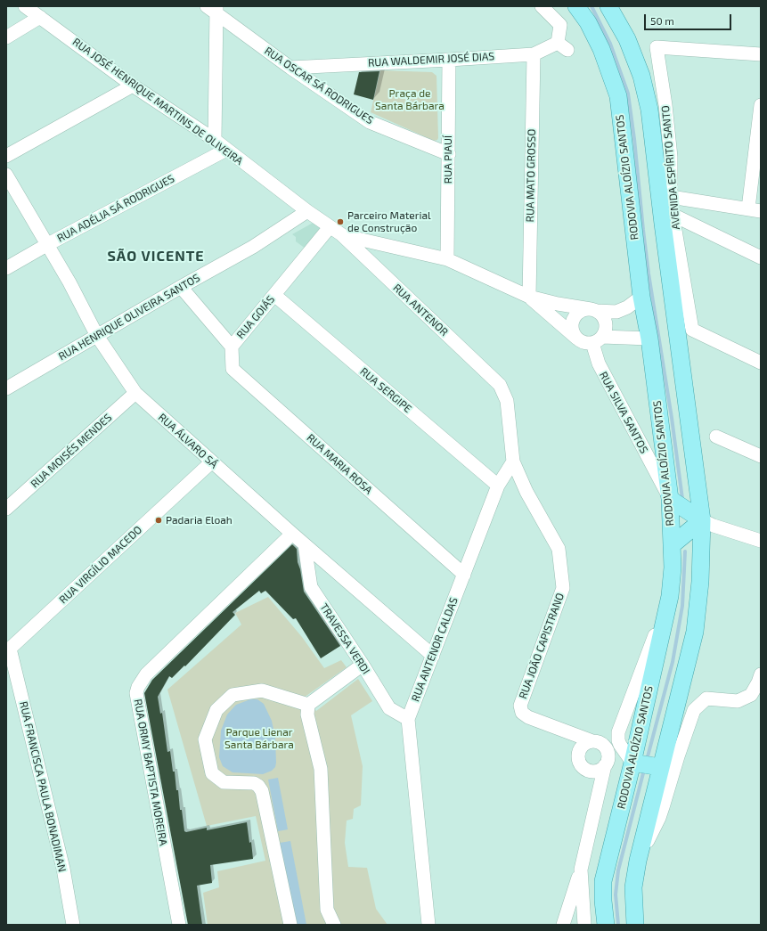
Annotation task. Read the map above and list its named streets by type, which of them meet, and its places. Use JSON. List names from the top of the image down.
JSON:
{
  "streets": {
    "main road": ["RODOVIA ALOÍZIO SANTOS"],
    "street": [
      "RUA WALDEMIR JOSÉ DIAS",
      "RUA OSCAR SÁ RODRIGUES",
      "RUA JOSÉ HENRIQUE MARTINS DE OLIVEIRA",
      "RUA PIAUÍ",
      "AVENIDA ESPÍRITO SANTO",
      "RUA MATO GROSSO",
      "RUA ADÉLIA SÁ RODRIGUES",
      "RUA ANTENOR",
      "RUA HENRIQUE OLIVEIRA SANTOS",
      "RUA GOIÁS",
      "RUA SERGIPE",
      "RUA SILVA SANTOS",
      "RUA ÁLVARO SÁ",
      "RUA MOISÉS MENDES",
      "RUA MARIA ROSA",
      "RUA VIRGÍLIO MACEDO",
      "TRAVESSA VERDI",
      "RUA JOÃO CAPISTRANO",
      "RUA ANTENOR CALDAS",
      "RUA ORMY BAPTISTA MOREIRA",
      "RUA FRANCISCA PAULA BONADIMAN"
    ]
  },
  "crossings": [
    ["RUA WALDEMIR JOSÉ DIAS", "RUA OSCAR SÁ RODRIGUES"],
    ["RUA WALDEMIR JOSÉ DIAS", "RUA PIAUÍ"],
    ["RUA WALDEMIR JOSÉ DIAS", "RUA MATO GROSSO"],
    ["RUA OSCAR SÁ RODRIGUES", "RUA PIAUÍ"],
    ["RUA JOSÉ HENRIQUE MARTINS DE OLIVEIRA", "RUA ADÉLIA SÁ RODRIGUES"],
    ["RUA JOSÉ HENRIQUE MARTINS DE OLIVEIRA", "RUA HENRIQUE OLIVEIRA SANTOS"],
    ["RODOVIA ALOÍZIO SANTOS", "RUA SILVA SANTOS"],
    ["RUA ADÉLIA SÁ RODRIGUES", "RUA ÁLVARO SÁ"],
    ["RUA ANTENOR", "RUA JOÃO CAPISTRANO"],
    ["RUA ANTENOR", "RUA ANTENOR CALDAS"],
    ["RUA HENRIQUE OLIVEIRA SANTOS", "RUA GOIÁS"],
    ["RUA HENRIQUE OLIVEIRA SANTOS", "RUA ÁLVARO SÁ"],
    ["RUA GOIÁS", "RUA SERGIPE"],
    ["RUA GOIÁS", "RUA MARIA ROSA"],
    ["RUA SERGIPE", "RUA ANTENOR CALDAS"],
    ["RUA ÁLVARO SÁ", "RUA MOISÉS MENDES"],
    ["RUA ÁLVARO SÁ", "RUA VIRGÍLIO MACEDO"],
    ["RUA ÁLVARO SÁ", "TRAVESSA VERDI"],
    ["RUA ÁLVARO SÁ", "RUA ANTENOR CALDAS"],
    ["RUA ÁLVARO SÁ", "RUA ORMY BAPTISTA MOREIRA"],
    ["RUA MARIA ROSA", "RUA ANTENOR CALDAS"],
    ["RUA VIRGÍLIO MACEDO", "RUA FRANCISCA PAULA BONADIMAN"],
    ["TRAVESSA VERDI", "RUA ANTENOR CALDAS"],
    ["RUA JOÃO CAPISTRANO", "RUA ANTENOR CALDAS"]
  ],
  "districts": ["SÃO VICENTE"],
  "parks": ["Praça de Santa Bárbara", "Parque Lienar Santa Bárbara"],
  "places": ["Parceiro Material de Construção", "Padaria Eloah"],
  "scale_bar": "50 m"
}
